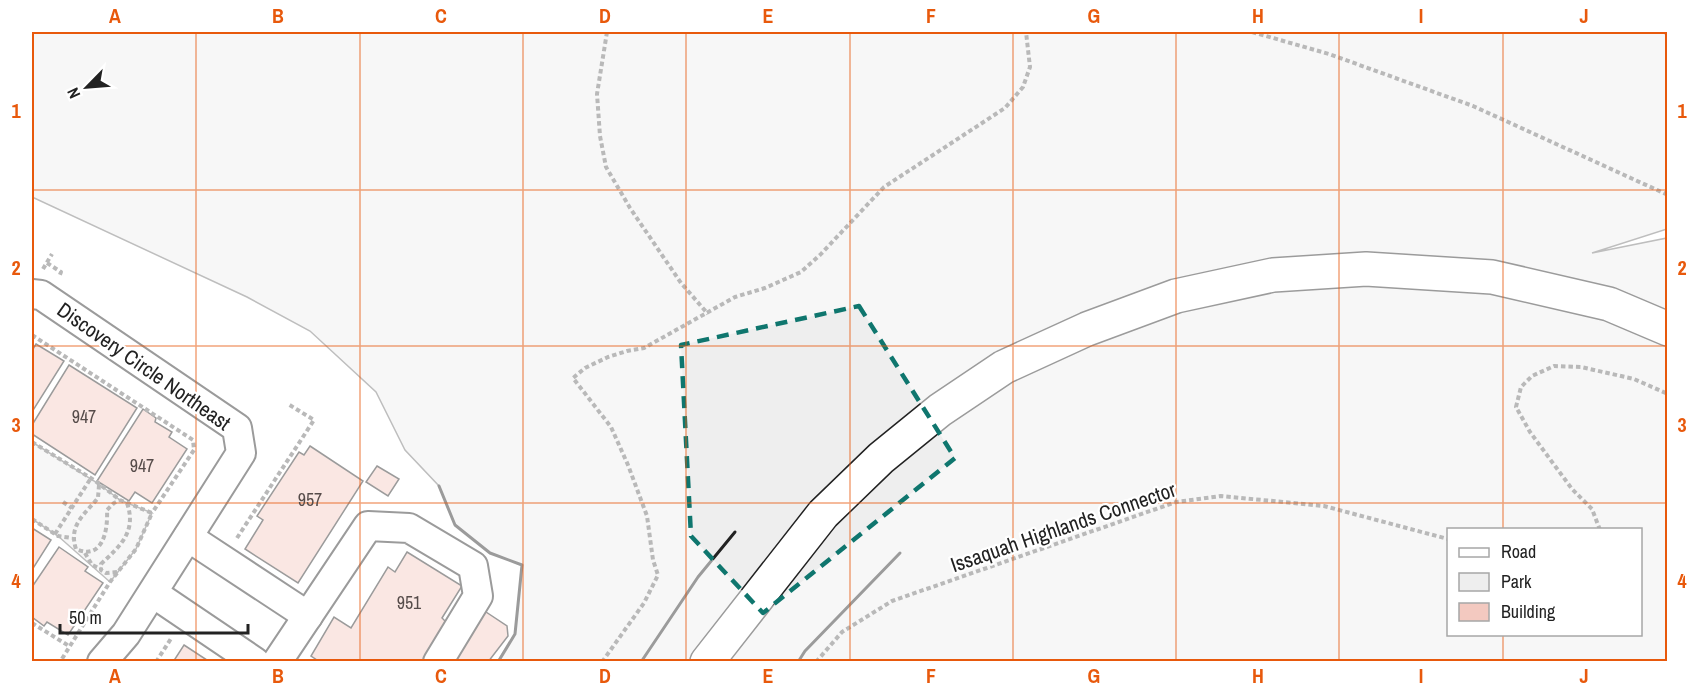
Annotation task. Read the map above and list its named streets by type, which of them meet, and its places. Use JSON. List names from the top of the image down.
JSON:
{
  "streets": {
    "street": ["Discovery Circle Northeast"],
    "path": ["Issaquah Highlands Connector"]
  },
  "house_numbers": [
    "947",
    "947",
    "957",
    "951"
  ],
  "legend": ["Road", "Park", "Building"],
  "scale_bar": "50 m",
  "north": "bottom left",
  "grid": {
    "columns": [
      "A",
      "B",
      "C",
      "D",
      "E",
      "F",
      "G",
      "H",
      "I",
      "J"
    ],
    "rows": [
      "1",
      "2",
      "3",
      "4"
    ]
  }
}
